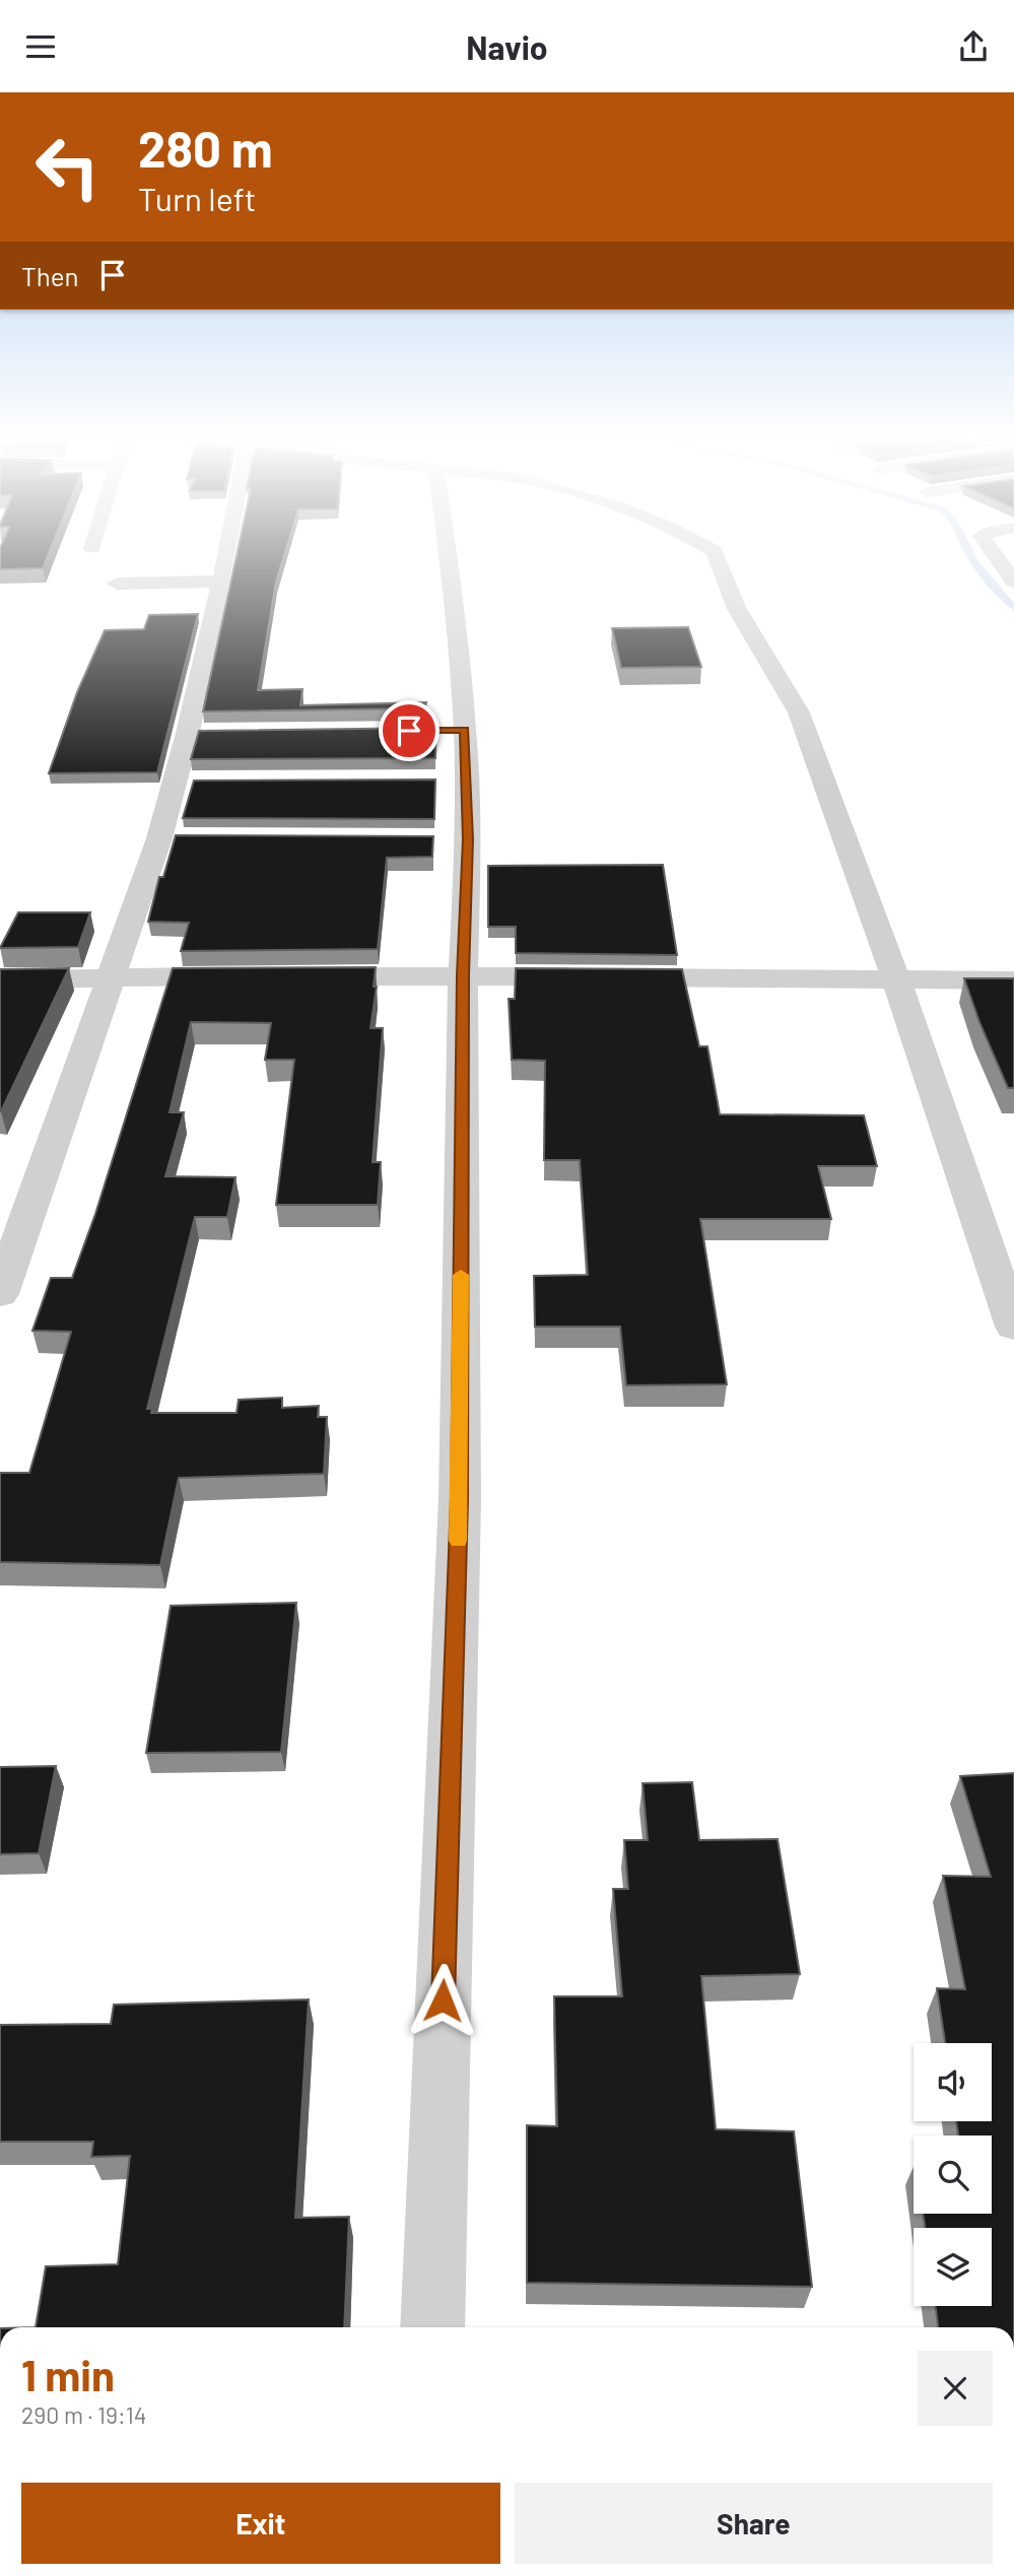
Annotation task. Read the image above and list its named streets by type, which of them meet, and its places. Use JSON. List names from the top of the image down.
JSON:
{
  "page": {
    "header": "Navio",
    "turn": ["280 m", "Turn left"],
    "then": "Then",
    "heading": ["1 min", "290 m · 19:14"],
    "buttons": ["Exit", "Share"]
  }
}
